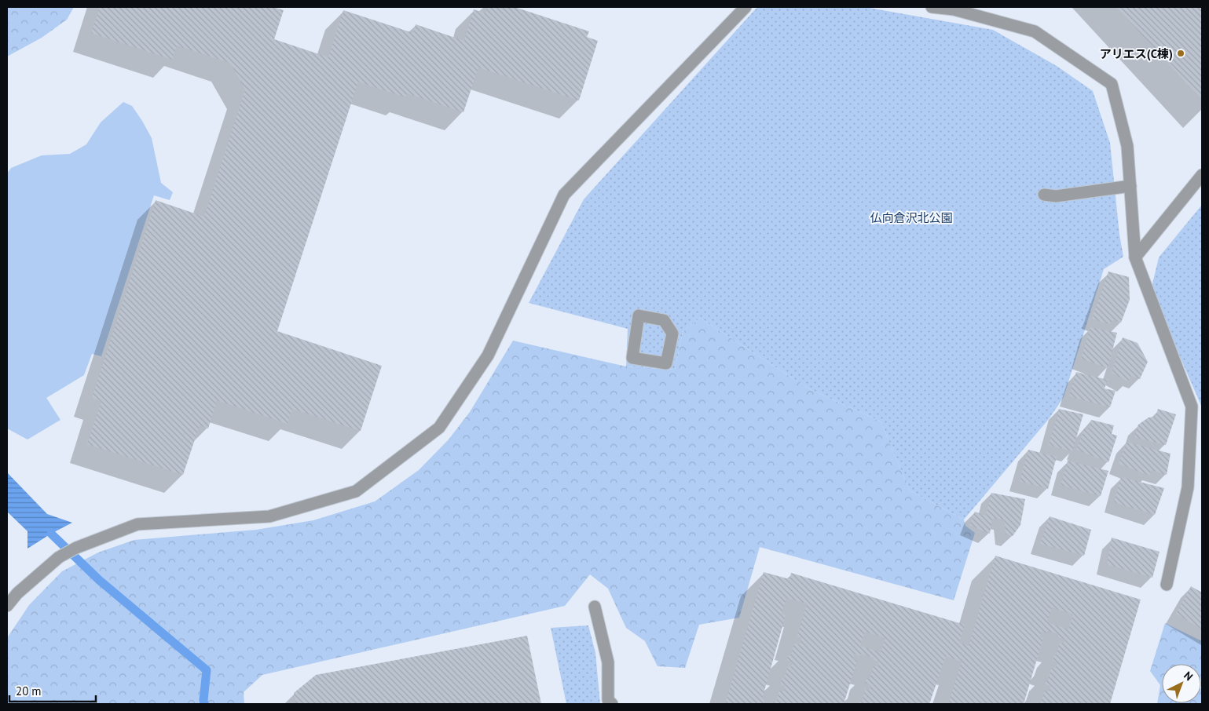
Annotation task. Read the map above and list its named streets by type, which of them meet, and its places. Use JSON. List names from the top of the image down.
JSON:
{
  "parks": ["仏向倉沢北公園"],
  "places": ["アリエス(C棟)"],
  "scale_bar": "20 m",
  "north": "top right"
}
